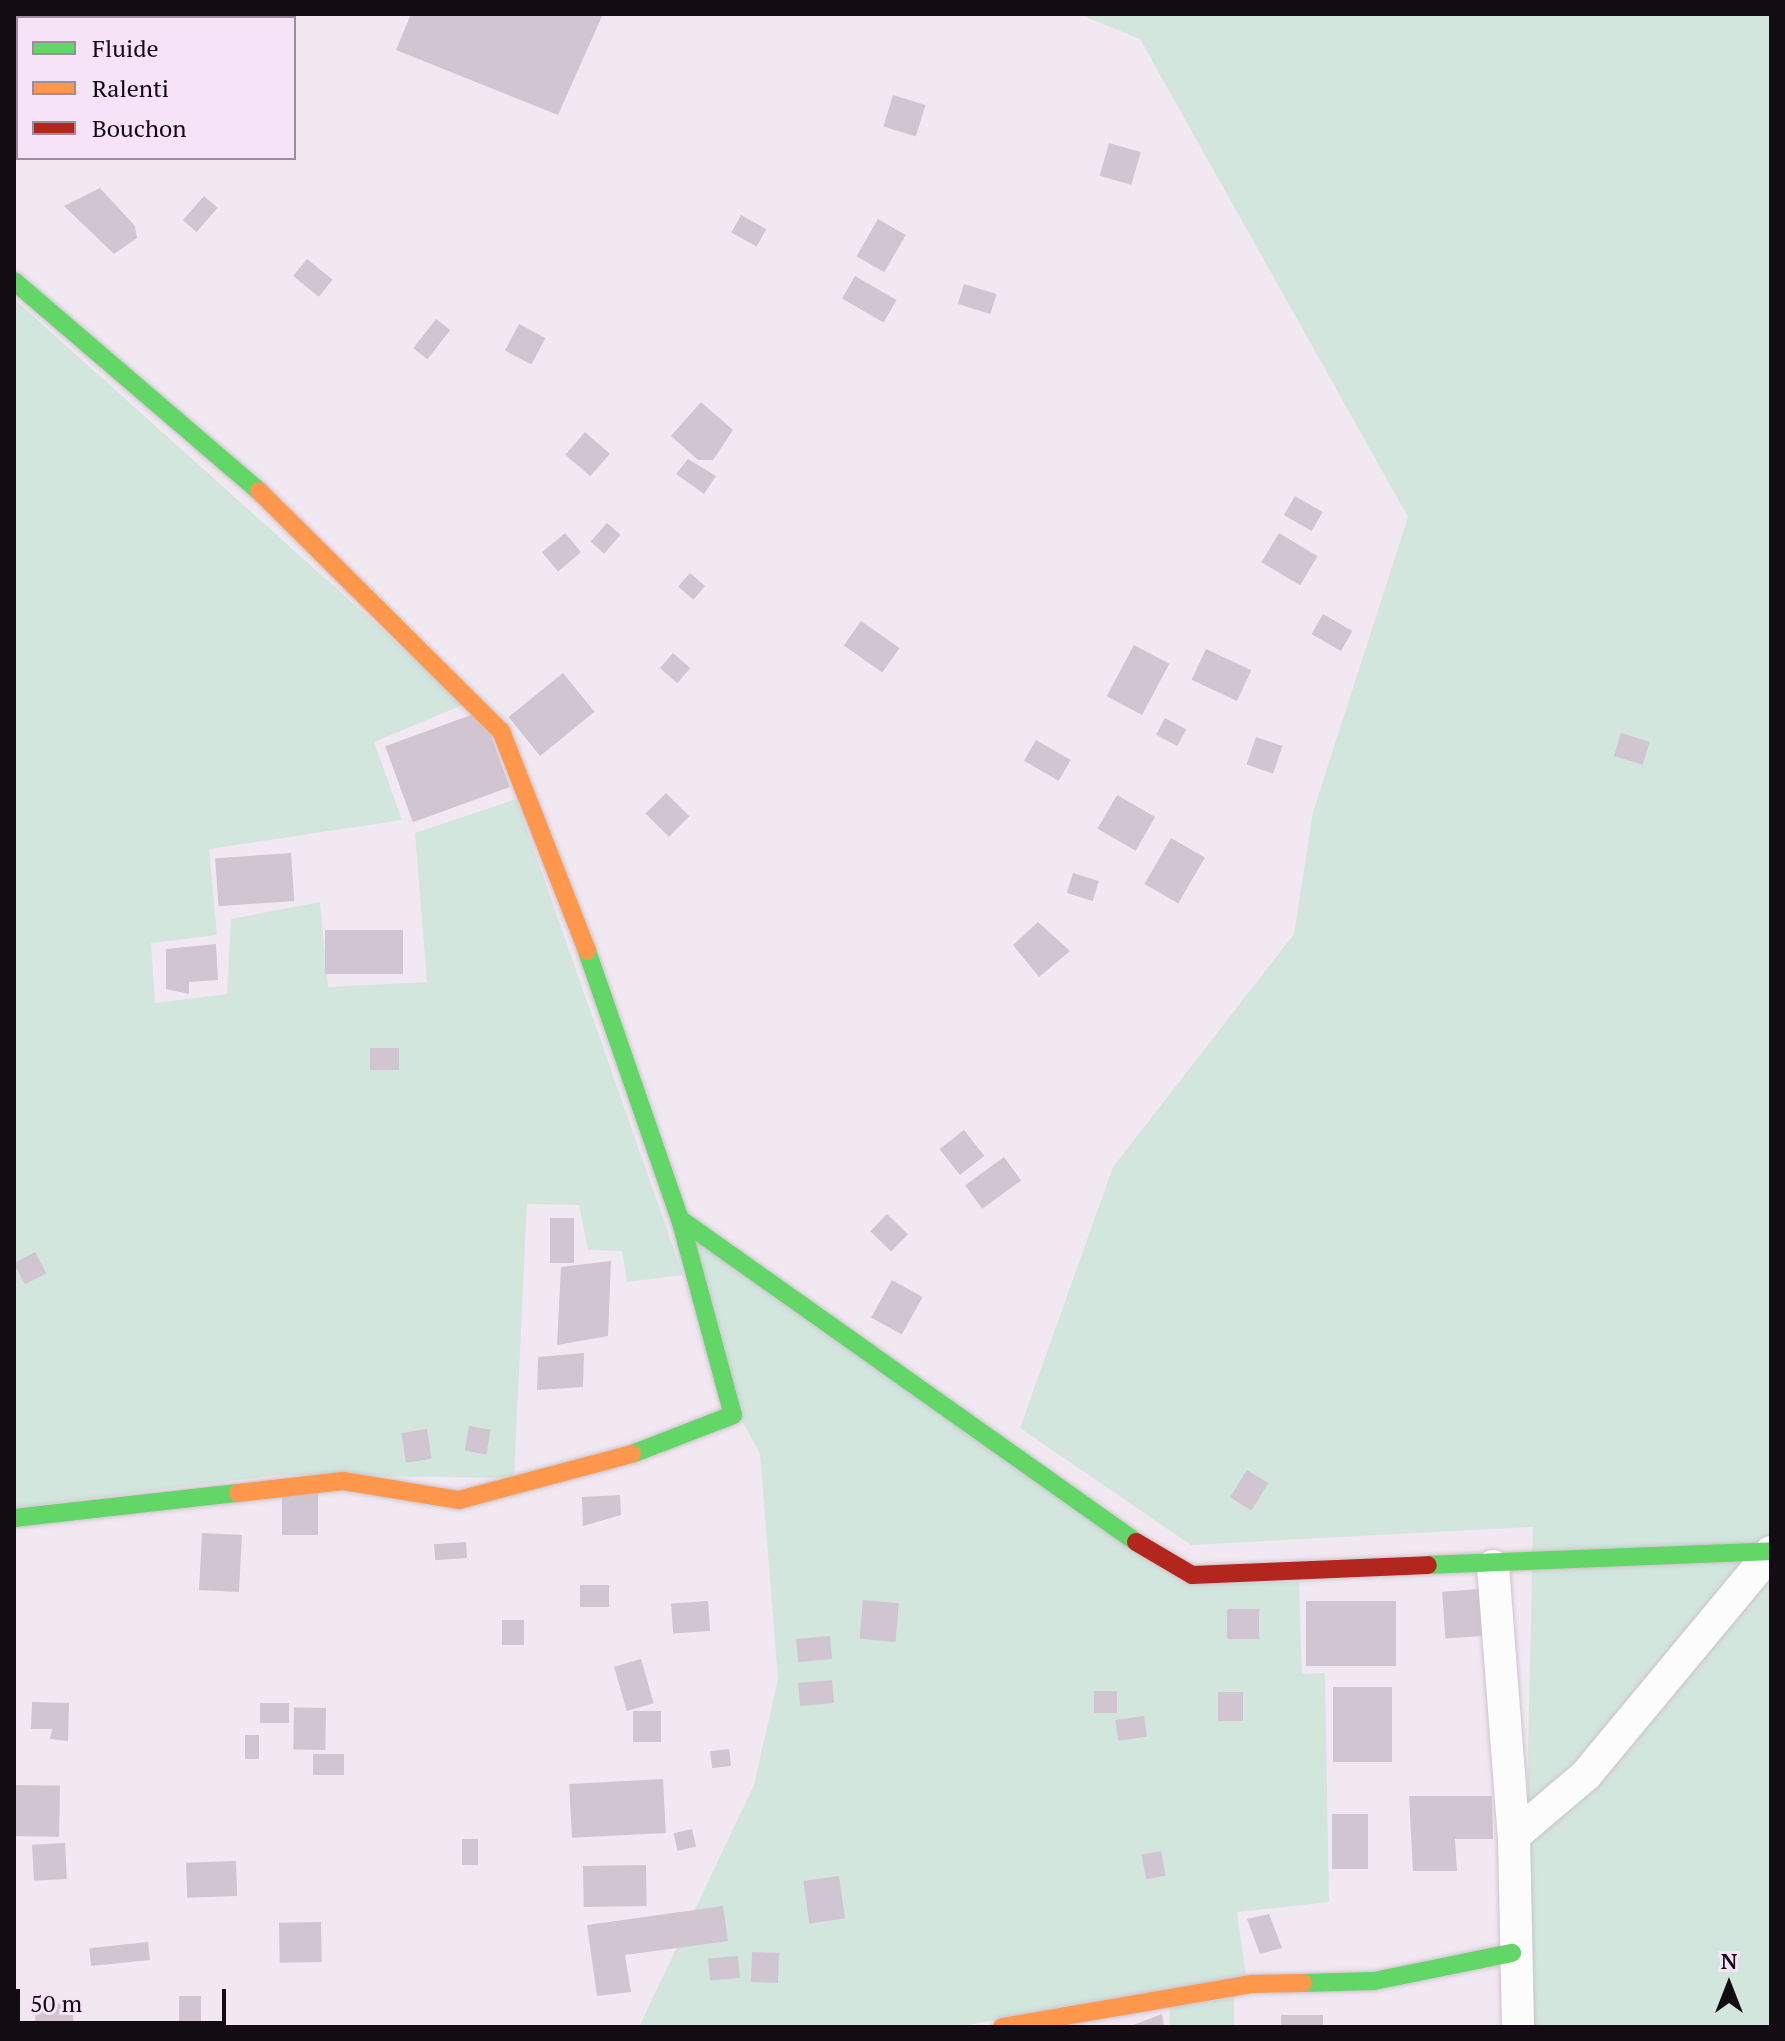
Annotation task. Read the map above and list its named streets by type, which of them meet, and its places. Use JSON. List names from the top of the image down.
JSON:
{
  "legend": ["Fluide", "Ralenti", "Bouchon"],
  "scale_bar": "50 m",
  "north": "top"
}
